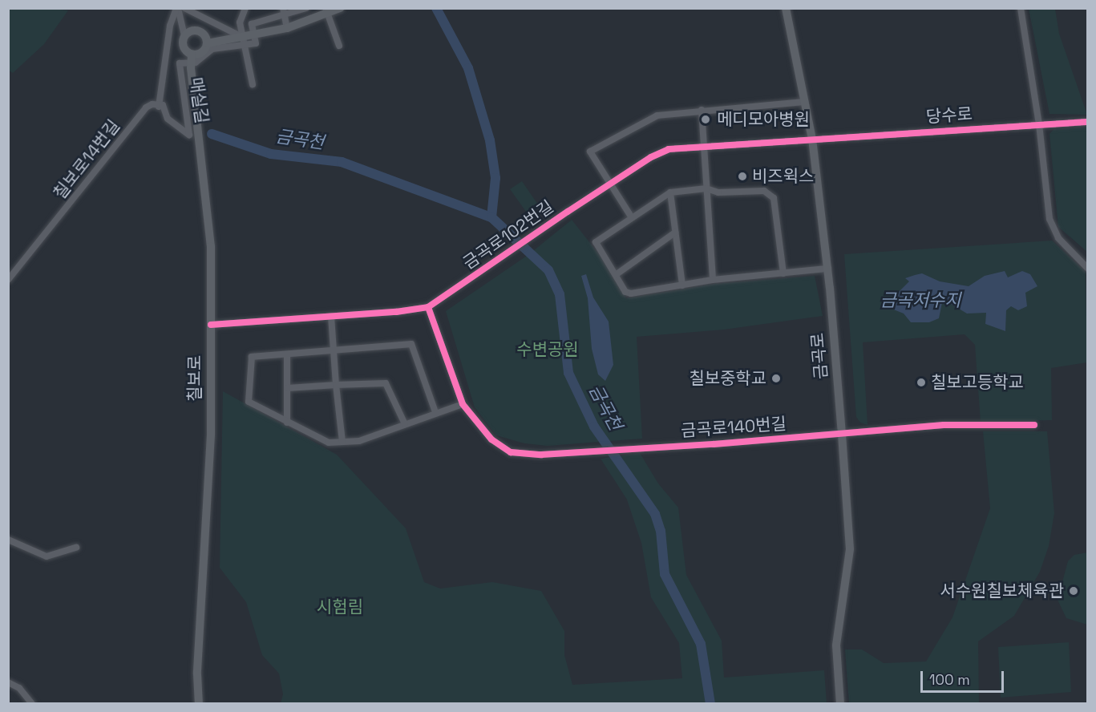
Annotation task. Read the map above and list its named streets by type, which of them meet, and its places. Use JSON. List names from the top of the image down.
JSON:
{
  "streets": {
    "main road": ["금곡로", "칠보로"],
    "street": [
      "매실길",
      "당수로",
      "칠보로14번길",
      "금곡로102번길",
      "금곡로140번길"
    ]
  },
  "crossings": [
    ["매실길", "칠보로14번길"],
    ["매실길", "칠보로"],
    ["당수로", "금곡로102번길"],
    ["당수로", "금곡로"],
    ["금곡로102번길", "금곡로"],
    ["금곡로102번길", "칠보로"],
    ["금곡로", "금곡로140번길"]
  ],
  "water": ["금곡천", "금곡저수지"],
  "parks": ["수변공원", "시험림"],
  "places": [
    "메디모아병원",
    "비즈윅스",
    "칠보중학교",
    "칠보고등학교",
    "서수원칠보체육관"
  ],
  "scale_bar": "100 m"
}
